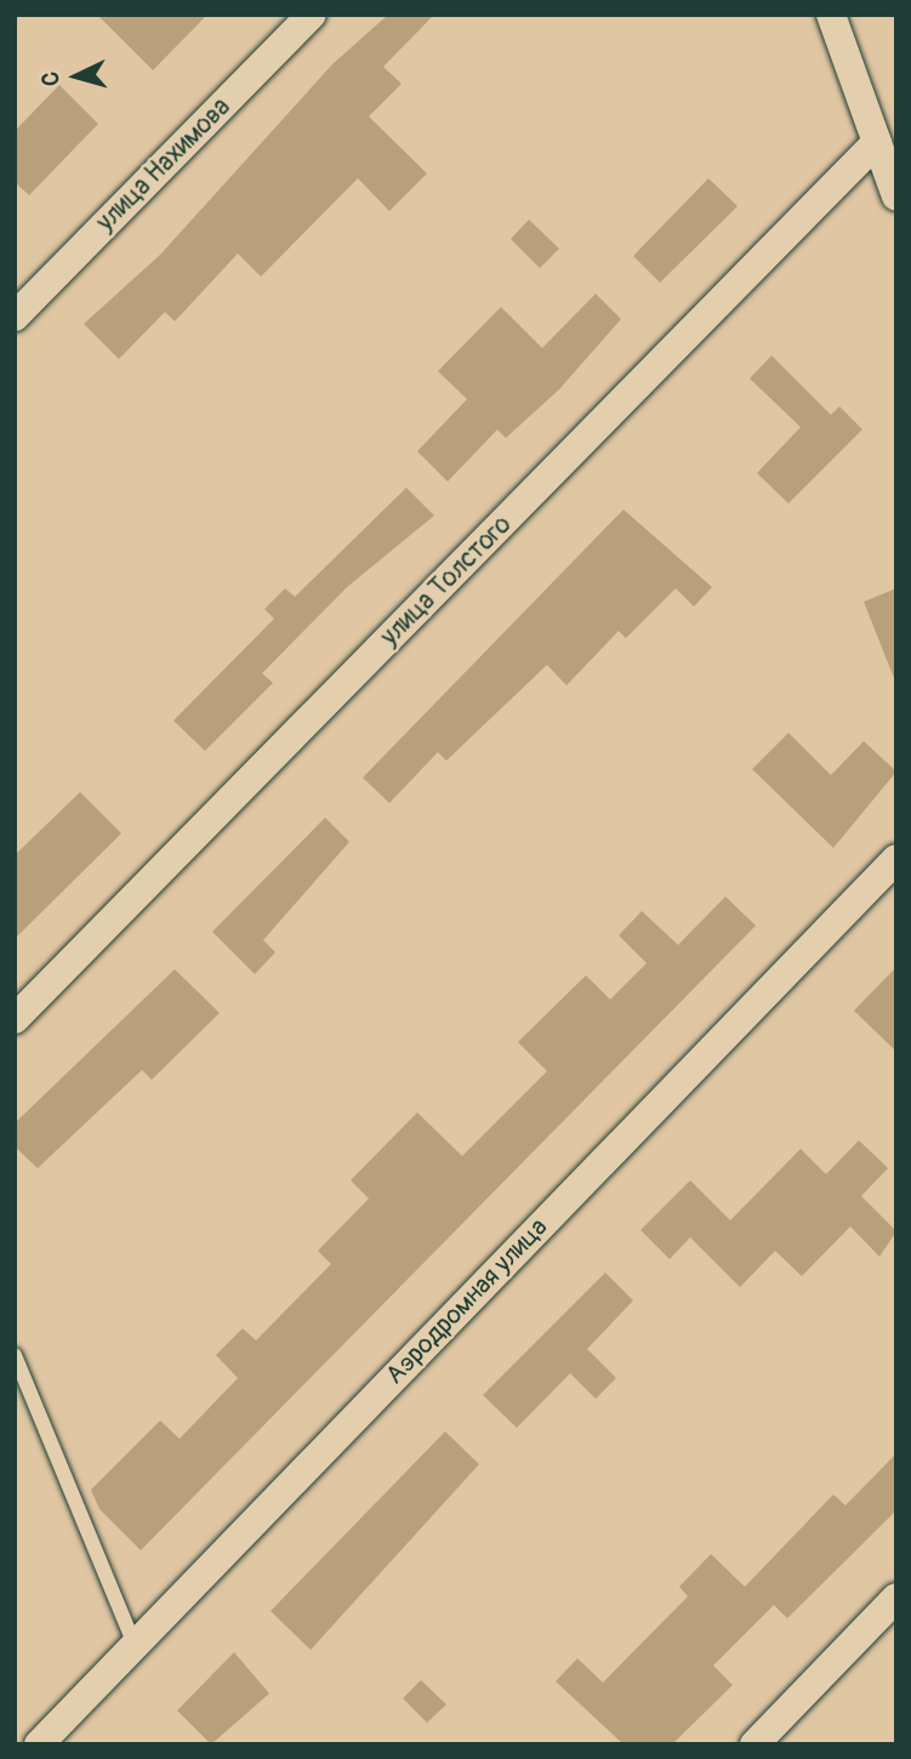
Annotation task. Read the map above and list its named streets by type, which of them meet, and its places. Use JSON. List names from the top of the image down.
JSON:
{
  "streets": {
    "street": ["улица Нахимова", "улица Толстого", "Аэродромная улица"]
  },
  "north": "left"
}
